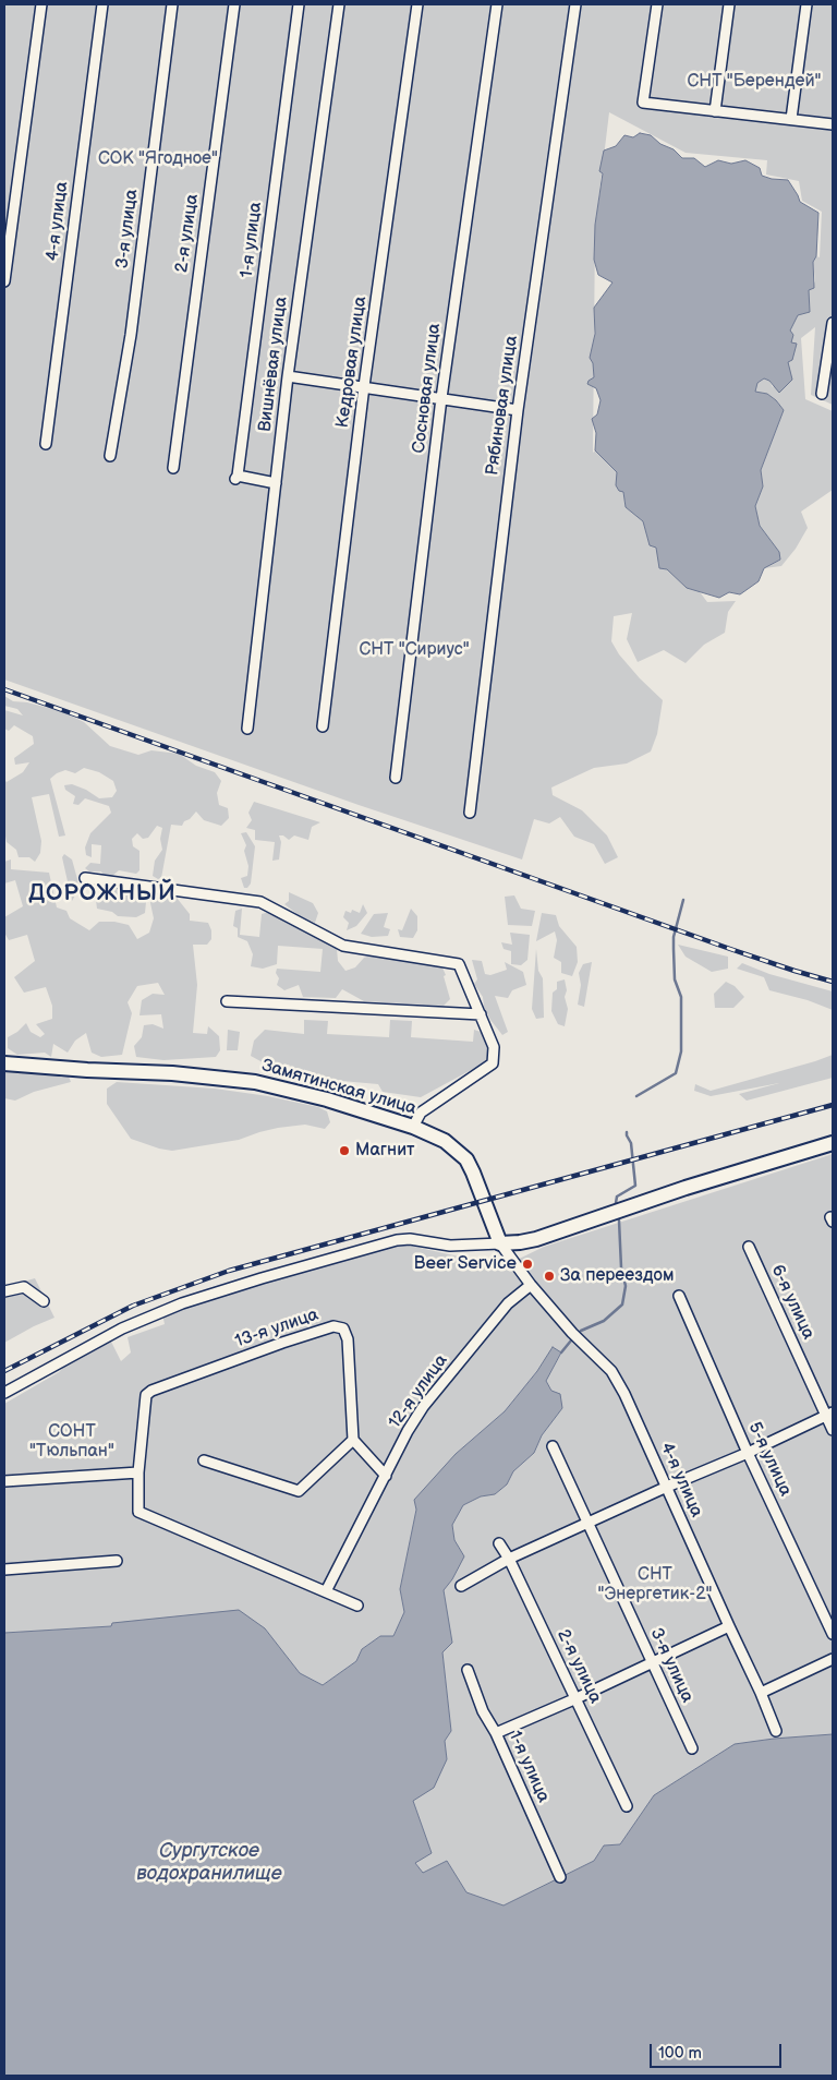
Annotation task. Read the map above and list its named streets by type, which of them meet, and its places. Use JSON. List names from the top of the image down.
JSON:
{
  "streets": {
    "street": [
      "4-я улица",
      "3-я улица",
      "2-я улица",
      "1-я улица",
      "Кедровая улица",
      "Вишнёвая улица",
      "Сосновая улица",
      "Рябиновая улица",
      "Замятинская улица",
      "6-я улица",
      "13-я улица",
      "12-я улица",
      "5-я улица"
    ]
  },
  "crossings": [
    ["4-я улица", "Замятинская улица"],
    ["4-я улица", "12-я улица"],
    ["1-я улица", "Вишнёвая улица"]
  ],
  "districts": ["ДОРОЖНЫЙ"],
  "water": ["Сургутское водохранилище"],
  "parks": [
    "СНТ \"Берендей\"",
    "СОК \"Ягодное\"",
    "СНТ \"Сириус\"",
    "СОНТ \"Тюльпан\"",
    "СHТ \"Энергетик-2\""
  ],
  "places": ["Магнит", "Beer Service", "За переездом"],
  "scale_bar": "100 m"
}
